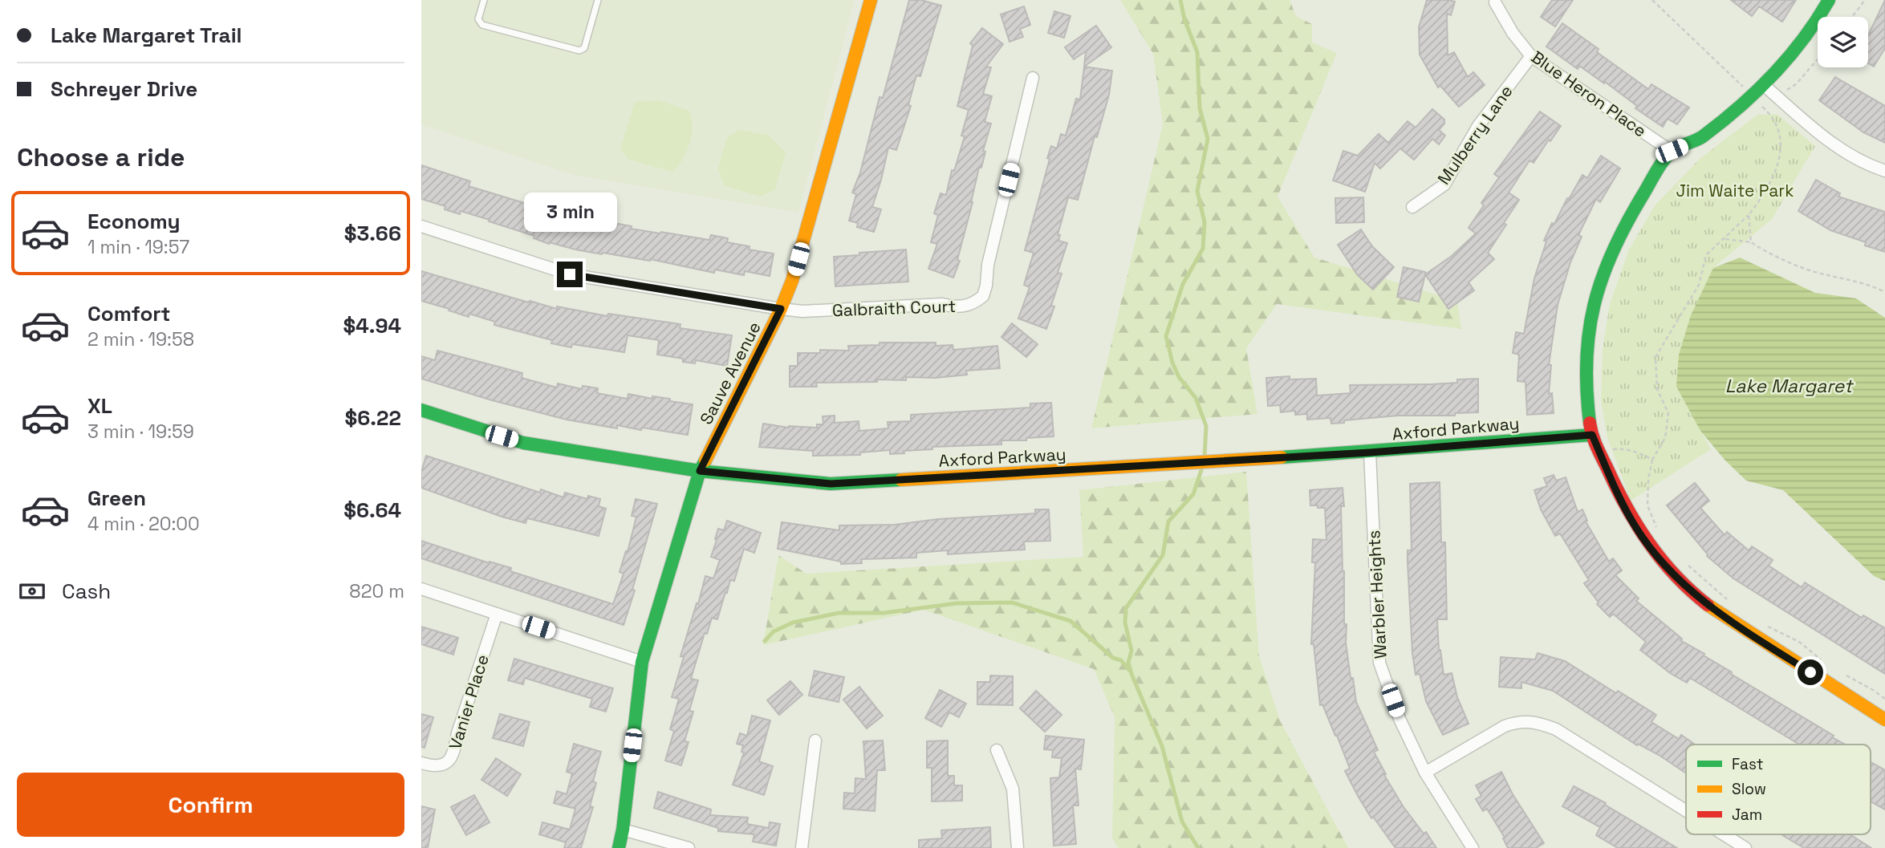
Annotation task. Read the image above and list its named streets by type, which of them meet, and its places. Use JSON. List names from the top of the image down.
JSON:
{
  "streets": {
    "street": [
      "Blue Heron Place",
      "Mulberry Lane",
      "Galbraith Court",
      "Sauve Avenue",
      "Axford Parkway",
      "Warbler Heights",
      "Vanier Place"
    ]
  },
  "crossings": [
    ["Blue Heron Place", "Mulberry Lane"],
    ["Galbraith Court", "Sauve Avenue"],
    ["Sauve Avenue", "Axford Parkway"],
    ["Axford Parkway", "Warbler Heights"]
  ],
  "water": ["Lake Margaret"],
  "parks": ["Jim Waite Park"],
  "legend": ["Fast", "Slow", "Jam"],
  "page": {
    "banner": ["Lake Margaret Trail", "Schreyer Drive"],
    "heading": "Choose a ride",
    "list": [
      {
        "name": "Economy",
        "note": "1 min · 19:57",
        "value": "$3.66"
      },
      {
        "name": "Comfort",
        "note": "2 min · 19:58",
        "value": "$4.94"
      },
      {
        "name": "XL",
        "note": "3 min · 19:59",
        "value": "$6.22"
      },
      {
        "name": "Green",
        "note": "4 min · 20:00",
        "value": "$6.64"
      }
    ],
    "bubble": "3 min",
    "pay": ["Cash", "820 m"],
    "buttons": "Confirm"
  }
}
